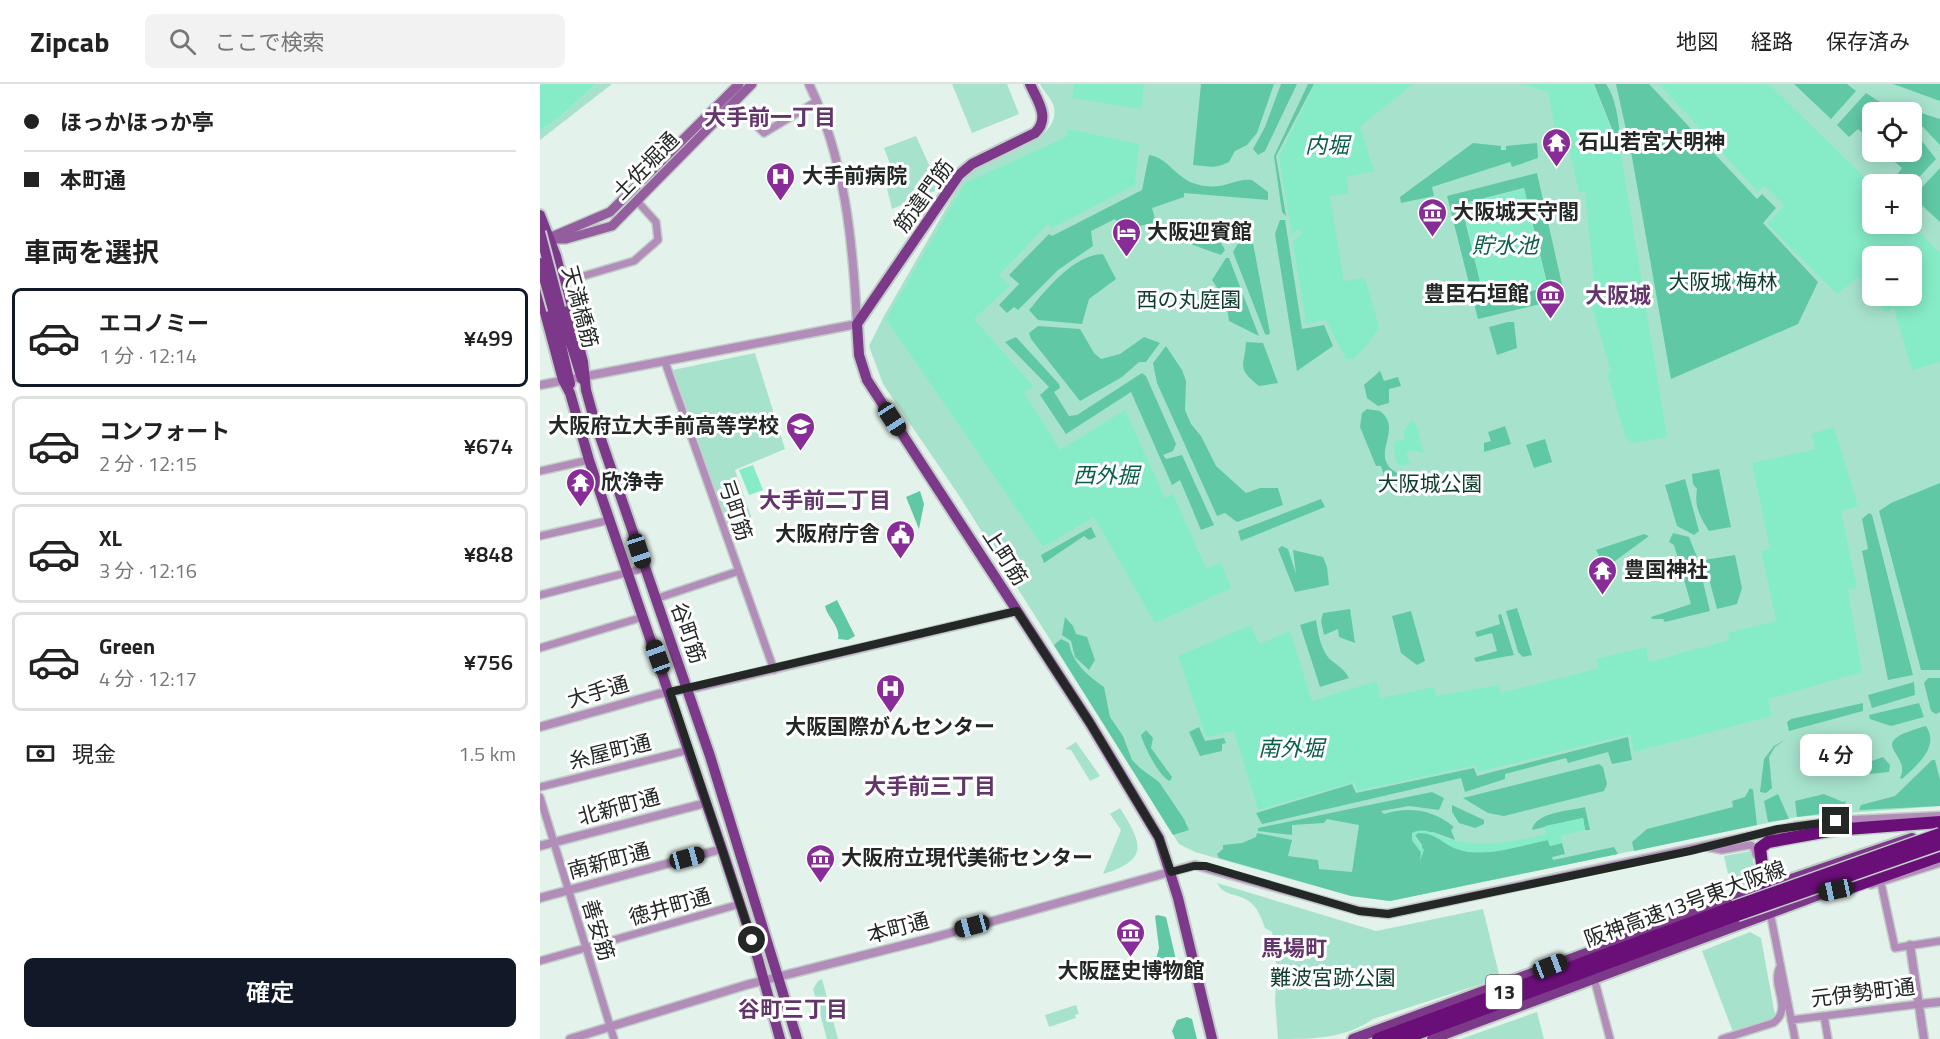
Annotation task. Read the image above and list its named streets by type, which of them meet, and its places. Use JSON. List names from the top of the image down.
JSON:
{
  "streets": {
    "highway": ["阪神高速13号東大阪線", "13"],
    "main road": [
      "土佐堀通",
      "筋違門筋",
      "天満橋筋",
      "上町筋",
      "谷町筋"
    ],
    "street": [
      "弓町筋",
      "大手通",
      "糸屋町通",
      "北新町通",
      "南新町通",
      "徳井町通",
      "本町通",
      "善安筋",
      "元伊勢町通"
    ]
  },
  "crossings": [
    ["土佐堀通", "天満橋筋"],
    ["土佐堀通", "谷町筋"],
    ["筋違門筋", "上町筋"],
    ["天満橋筋", "谷町筋"],
    ["弓町筋", "大手通"],
    ["上町筋", "大手通"],
    ["上町筋", "本町通"],
    ["谷町筋", "大手通"],
    ["谷町筋", "糸屋町通"],
    ["谷町筋", "北新町通"],
    ["谷町筋", "南新町通"],
    ["谷町筋", "徳井町通"],
    ["谷町筋", "本町通"],
    ["北新町通", "善安筋"],
    ["南新町通", "善安筋"],
    ["徳井町通", "善安筋"],
    ["本町通", "善安筋"]
  ],
  "districts": [
    "大手前一丁目",
    "大阪城",
    "大手前二丁目",
    "大手前三丁目",
    "馬場町",
    "谷町三丁目"
  ],
  "water": [
    "内堀",
    "貯水池",
    "西外掘",
    "南外堀"
  ],
  "parks": [
    "大阪城 梅林",
    "西の丸庭園",
    "大阪城公園",
    "難波宮跡公園"
  ],
  "places": {
    "temple": ["石山若宮大明神", "欣浄寺", "豊国神社"],
    "hospital": ["大手前病院", "大阪国際がんセンター"],
    "museum": [
      "大阪城天守閣",
      "豊臣石垣館",
      "大阪府立現代美術センター",
      "大阪歴史博物館"
    ],
    "hotel": ["大阪迎賓館"],
    "school or university": ["大阪府立大手前高等学校"],
    "public building": ["大阪府庁舎"]
  },
  "page": {
    "header": "Zipcab",
    "search": "ここで検索",
    "nav": ["地図", "経路", "保存済み"],
    "banner": ["ほっかほっか亭", "本町通"],
    "map_buttons": ["+", "−"],
    "heading": "車両を選択",
    "list": [
      {
        "name": "エコノミー",
        "note": "1 分 · 12:14",
        "value": "¥499"
      },
      {
        "name": "コンフォート",
        "note": "2 分 · 12:15",
        "value": "¥674"
      },
      {
        "name": "XL",
        "note": "3 分 · 12:16",
        "value": "¥848"
      },
      {
        "name": "Green",
        "note": "4 分 · 12:17",
        "value": "¥756"
      }
    ],
    "pay": ["現金", "1.5 km"],
    "bubble": "4 分",
    "buttons": "確定"
  }
}
